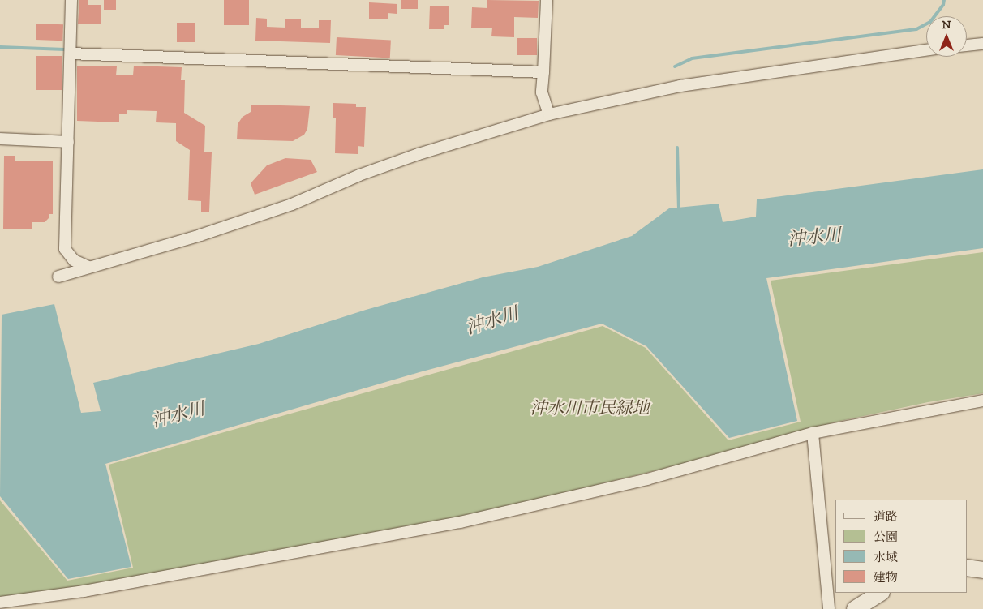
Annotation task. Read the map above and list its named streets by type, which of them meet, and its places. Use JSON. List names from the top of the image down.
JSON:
{
  "water": ["沖水川"],
  "parks": ["沖水川市民緑地"],
  "legend": [
    "道路",
    "公園",
    "水域",
    "建物"
  ],
  "north": "top"
}
